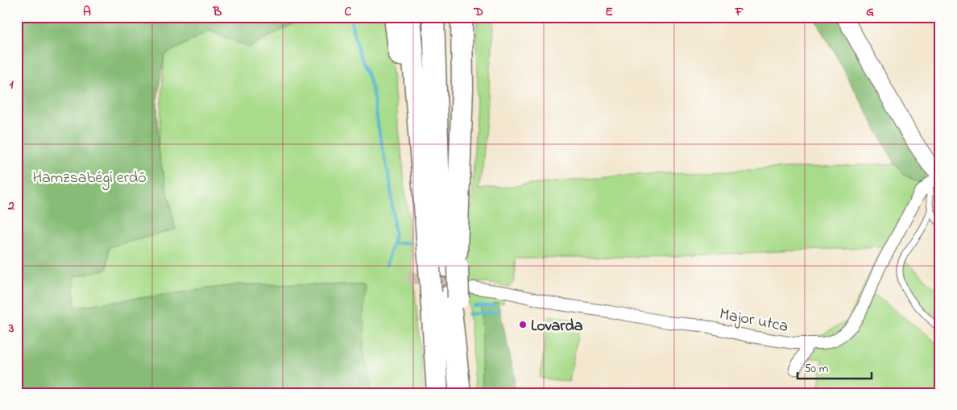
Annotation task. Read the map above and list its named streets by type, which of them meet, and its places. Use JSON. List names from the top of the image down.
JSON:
{
  "streets": {
    "street": ["Major utca"]
  },
  "parks": ["Hamzsabégi erdő"],
  "places": ["Lovarda"],
  "scale_bar": "50 m",
  "grid": {
    "columns": [
      "A",
      "B",
      "C",
      "D",
      "E",
      "F",
      "G"
    ],
    "rows": ["1", "2", "3"]
  }
}
